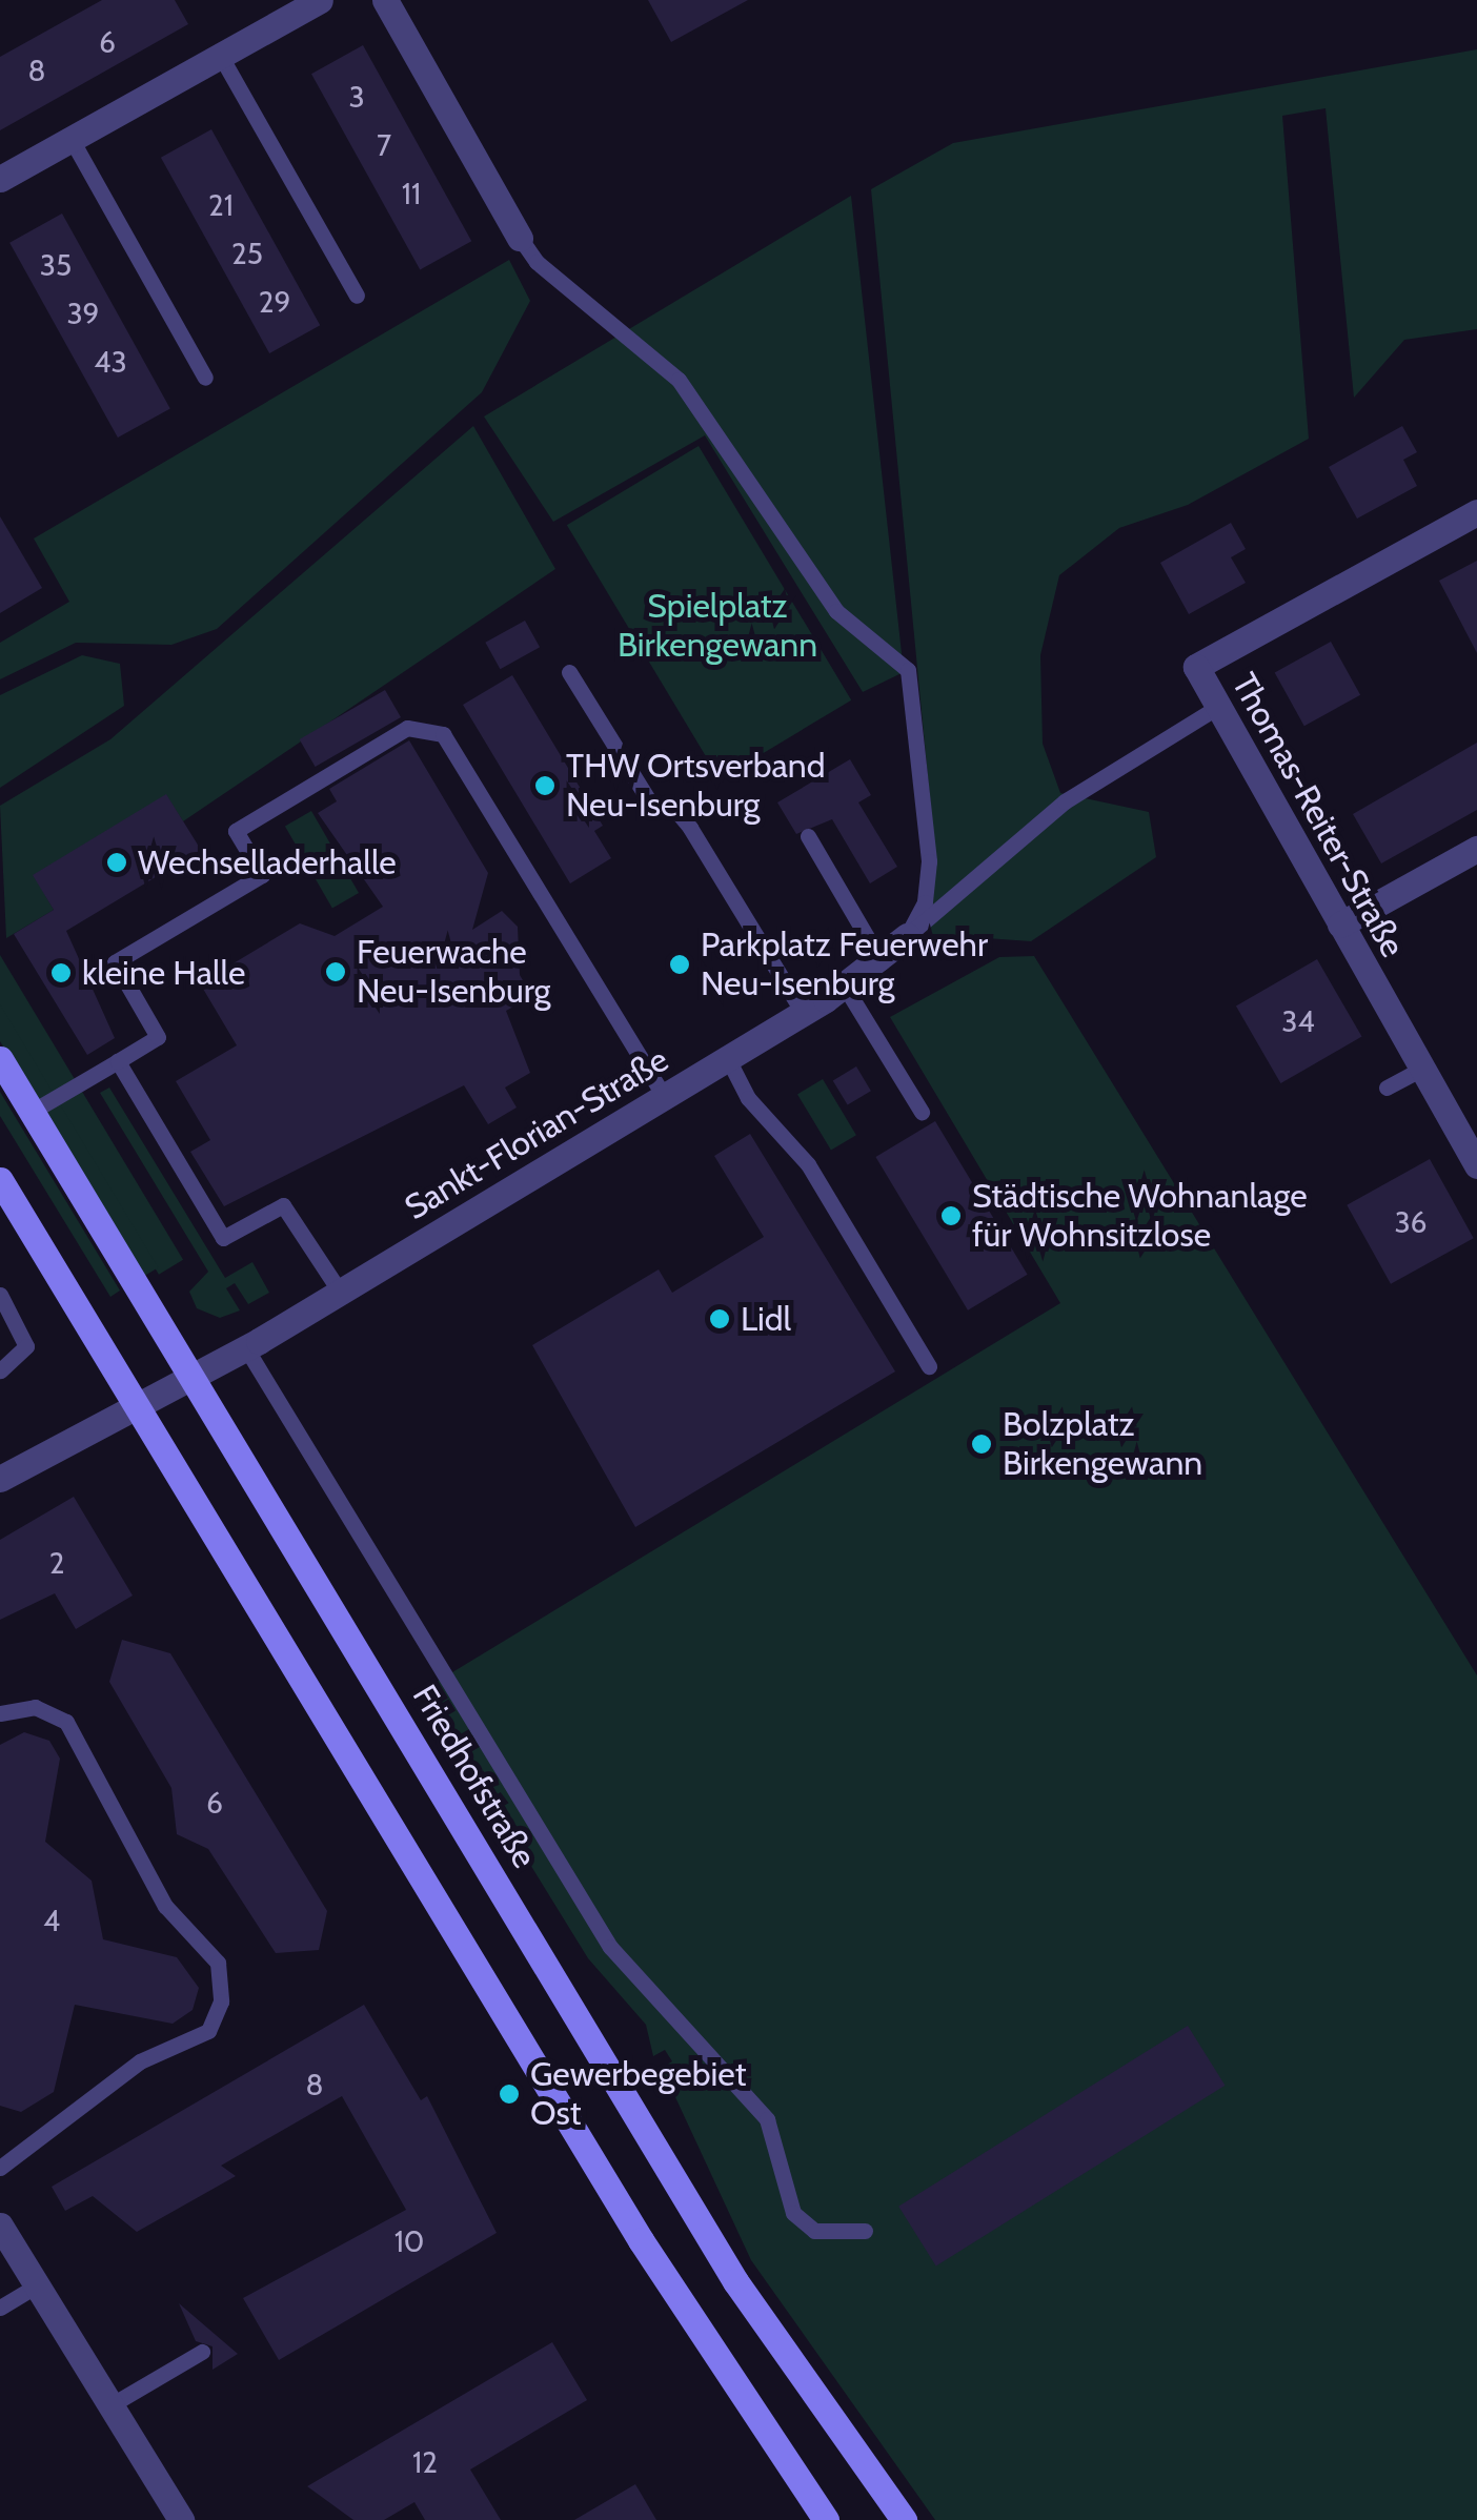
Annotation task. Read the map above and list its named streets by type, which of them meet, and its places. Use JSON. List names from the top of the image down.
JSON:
{
  "streets": {
    "main road": ["Friedhofstraße"],
    "street": ["Thomas-Reiter-Straße", "Sankt-Florian-Straße"]
  },
  "crossings": [
    ["Sankt-Florian-Straße", "Friedhofstraße"]
  ],
  "parks": ["Spielplatz Birkengewann"],
  "places": [
    "THW Ortsverband Neu-Isenburg",
    "Wechselladerhalle",
    "Parkplatz Feuerwehr Neu-Isenburg",
    "Feuerwache Neu-Isenburg",
    "kleine Halle",
    "Städtische Wohnanlage für Wohnsitzlose",
    "Lidl",
    "Bolzplatz Birkengewann",
    "Gewerbegebiet Ost"
  ],
  "house_numbers": [
    "6",
    "8",
    "3",
    "7",
    "11",
    "21",
    "25",
    "35",
    "29",
    "39",
    "43",
    "34",
    "36",
    "2",
    "6",
    "4",
    "8",
    "10",
    "12"
  ]
}
